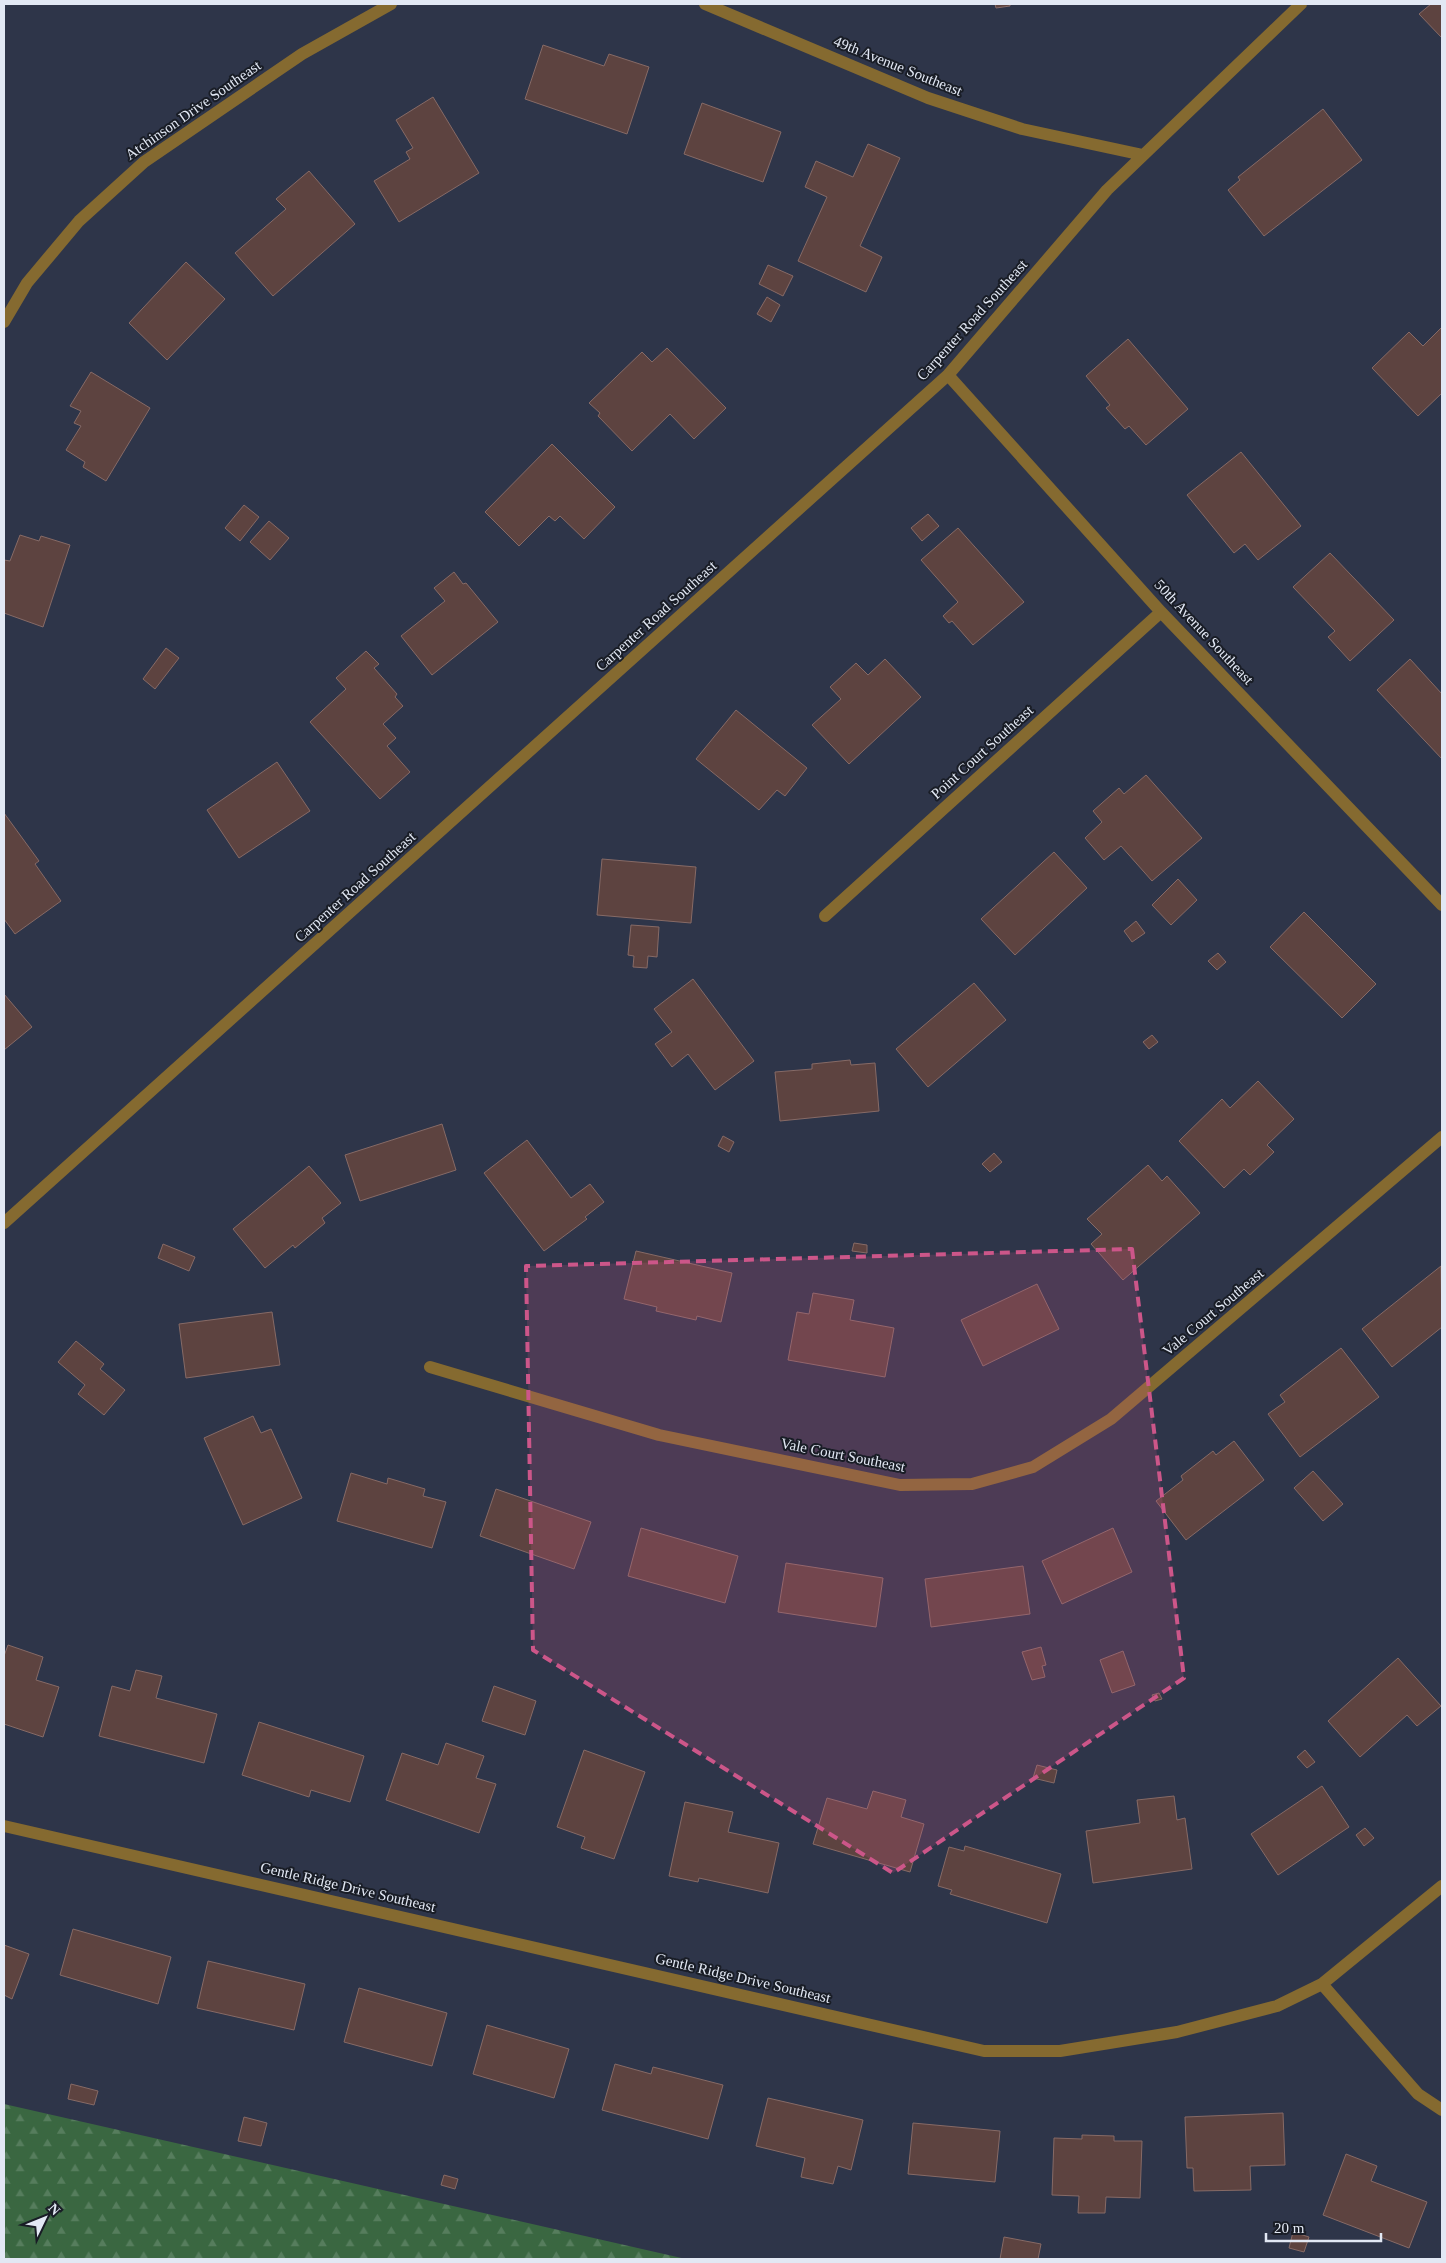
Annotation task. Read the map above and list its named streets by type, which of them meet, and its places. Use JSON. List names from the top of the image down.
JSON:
{
  "streets": {
    "street": [
      "49th Avenue Southeast",
      "Atchinson Drive Southeast",
      "Carpenter Road Southeast",
      "50th Avenue Southeast",
      "Point Court Southeast",
      "Vale Court Southeast",
      "Gentle Ridge Drive Southeast"
    ]
  },
  "crossings": [
    ["49th Avenue Southeast", "Carpenter Road Southeast"],
    ["Carpenter Road Southeast", "50th Avenue Southeast"],
    ["50th Avenue Southeast", "Point Court Southeast"]
  ],
  "scale_bar": "20 m",
  "north": "top right"
}
